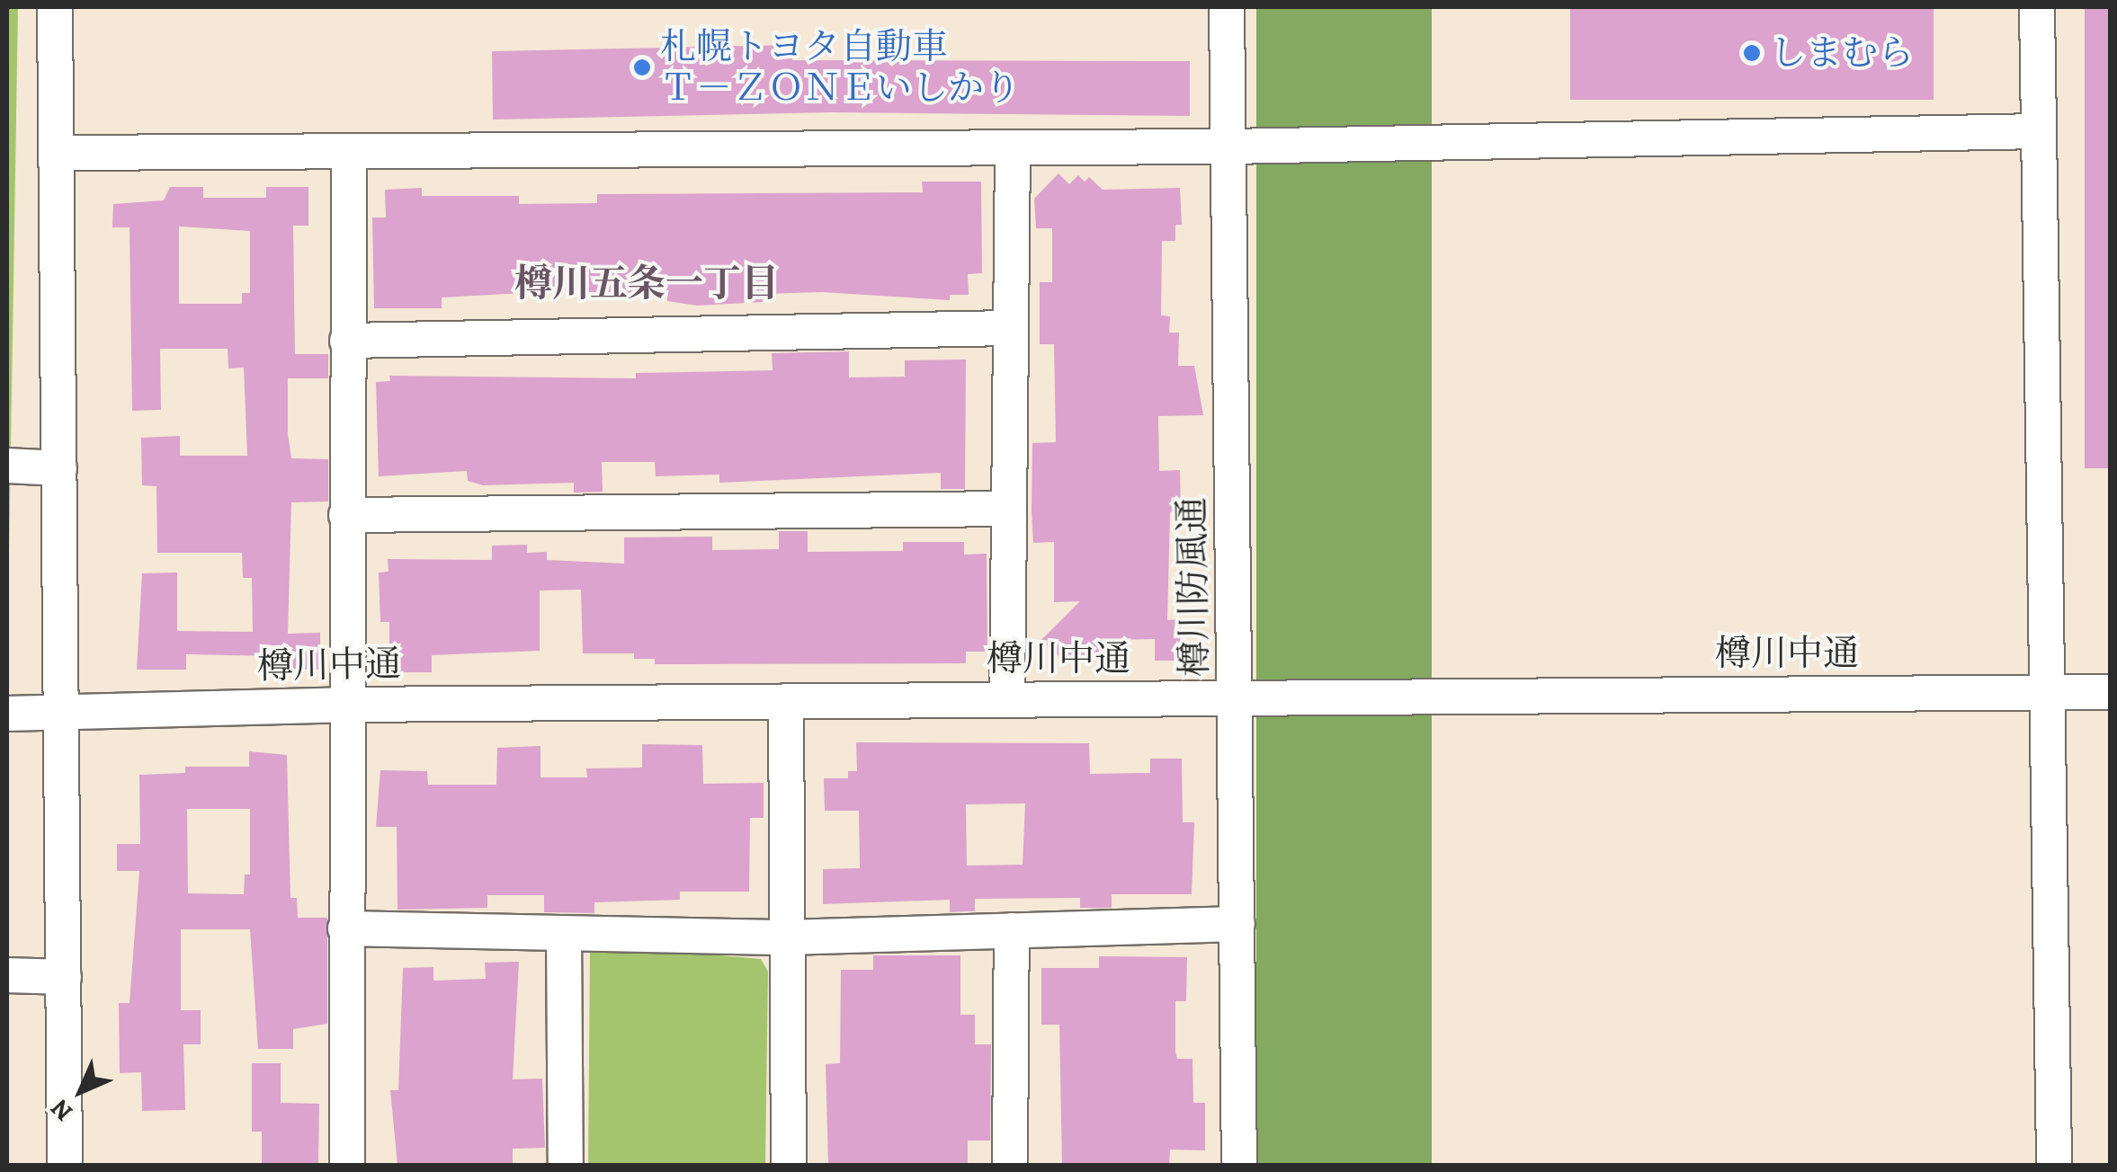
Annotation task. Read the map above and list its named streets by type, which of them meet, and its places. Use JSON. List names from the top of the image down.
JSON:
{
  "streets": {
    "street": ["樽川防風通", "樽川中通"]
  },
  "crossings": [
    ["樽川防風通", "樽川中通"]
  ],
  "districts": ["樽川五条一丁目"],
  "places": ["しまむら", "札幌トヨタ自動車 Ｔ－ＺＯＮＥいしかり"],
  "north": "bottom left"
}
